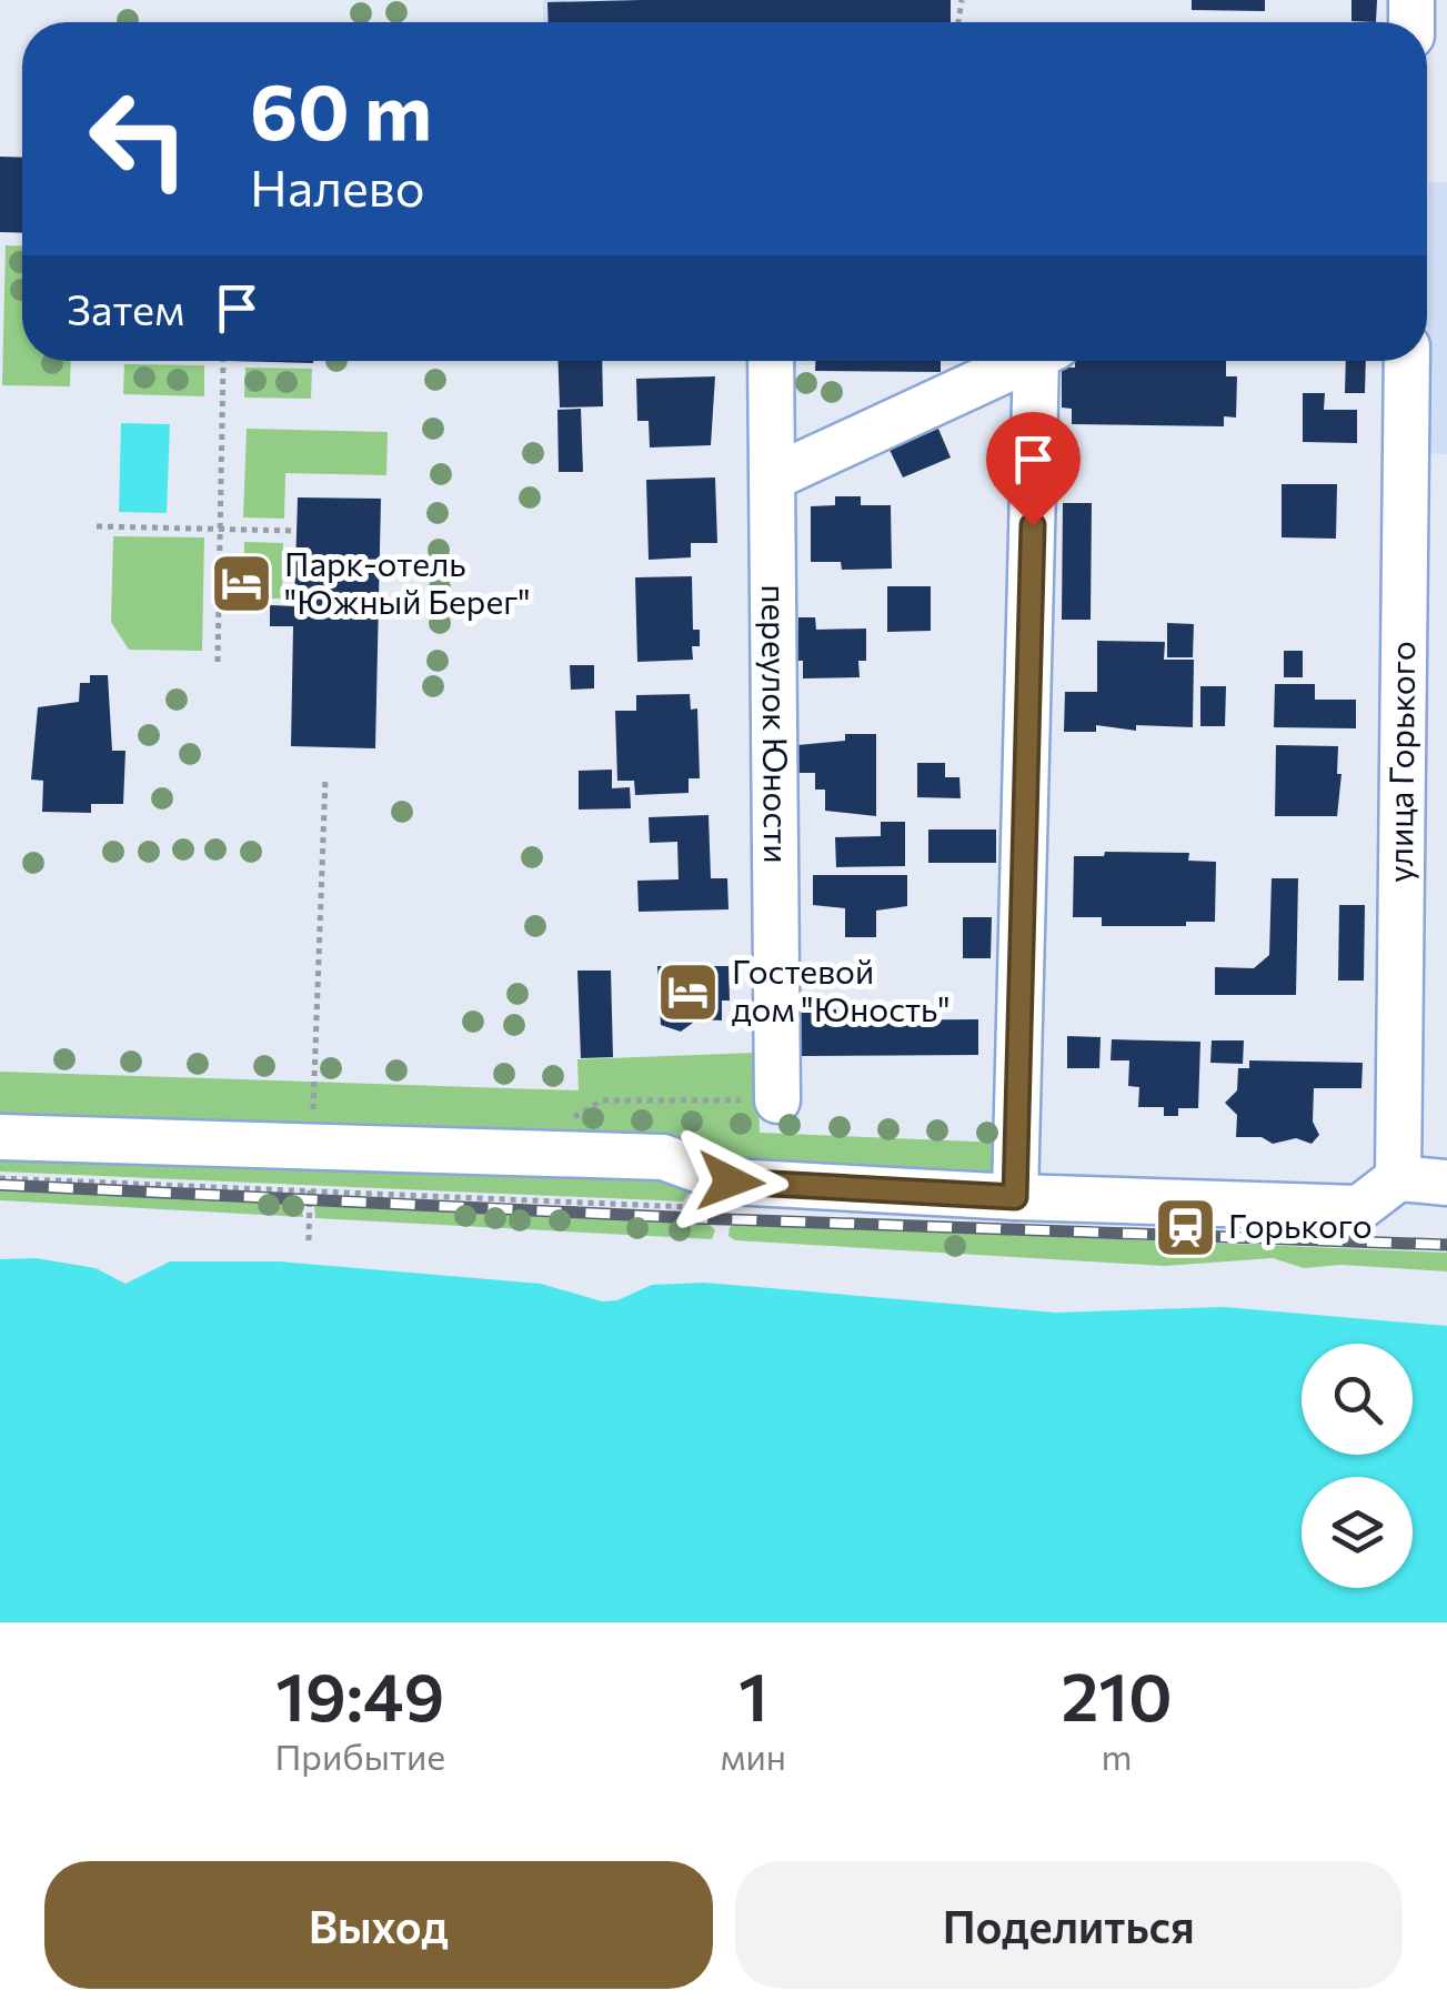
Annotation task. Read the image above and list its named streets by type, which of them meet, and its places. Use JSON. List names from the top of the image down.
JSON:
{
  "streets": {
    "street": ["переулок Юности", "улица Горького"]
  },
  "places": {
    "hotel": ["Парк-отель \"Южный Берег\"", "Гостевой дом \"Юность\""],
    "station": ["Горького"]
  },
  "page": {
    "turn": ["60 m", "Налево"],
    "then": "Затем",
    "eta": [
      "19:49",
      "Прибытие",
      "1",
      "мин",
      "210",
      "m"
    ],
    "buttons": ["Выход", "Поделиться"]
  }
}
